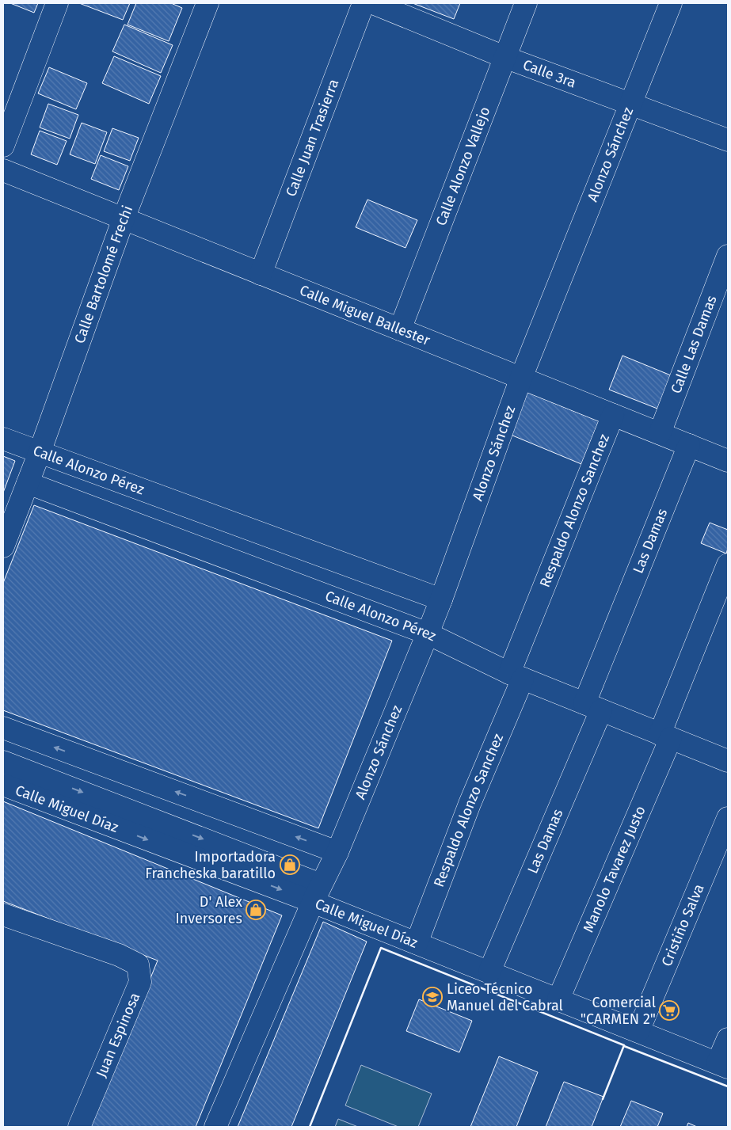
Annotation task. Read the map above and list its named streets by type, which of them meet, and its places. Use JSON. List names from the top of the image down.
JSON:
{
  "streets": {
    "street": [
      "Calle 3ra",
      "Calle Juan Trasierra",
      "Alonzo Sánchez",
      "Calle Alonzo Vallejo",
      "Calle Bartolomé Frechi",
      "Calle Miguel Ballester",
      "Calle Las Damas",
      "Calle Alonzo Pérez",
      "Respaldo Alonzo Sanchez",
      "Las Damas",
      "Calle Miguel Díaz",
      "Manolo Tavarez Justo",
      "Cristiño Salva",
      "Juan Espinosa"
    ]
  },
  "crossings": [
    ["Calle 3ra", "Alonzo Sánchez"],
    ["Calle 3ra", "Calle Alonzo Vallejo"],
    ["Calle Juan Trasierra", "Calle Miguel Ballester"],
    ["Alonzo Sánchez", "Calle Miguel Ballester"],
    ["Alonzo Sánchez", "Calle Alonzo Pérez"],
    ["Alonzo Sánchez", "Calle Miguel Díaz"],
    ["Calle Alonzo Vallejo", "Calle Miguel Ballester"],
    ["Calle Bartolomé Frechi", "Calle Miguel Ballester"],
    ["Calle Bartolomé Frechi", "Calle Alonzo Pérez"],
    ["Calle Miguel Ballester", "Calle Las Damas"],
    ["Calle Miguel Ballester", "Respaldo Alonzo Sanchez"],
    ["Calle Miguel Ballester", "Las Damas"],
    ["Calle Alonzo Pérez", "Respaldo Alonzo Sanchez"],
    ["Calle Alonzo Pérez", "Las Damas"],
    ["Calle Alonzo Pérez", "Manolo Tavarez Justo"],
    ["Respaldo Alonzo Sanchez", "Calle Miguel Díaz"],
    ["Las Damas", "Calle Miguel Díaz"],
    ["Calle Miguel Díaz", "Manolo Tavarez Justo"],
    ["Calle Miguel Díaz", "Cristiño Salva"]
  ],
  "places": {
    "shop": ["Importadora Francheska baratillo", "D' Alex Inversores"],
    "school or university": ["Liceo Técnico Manuel del Cabral"],
    "supermarket": ["Comercial \"CARMEN 2\""]
  }
}
